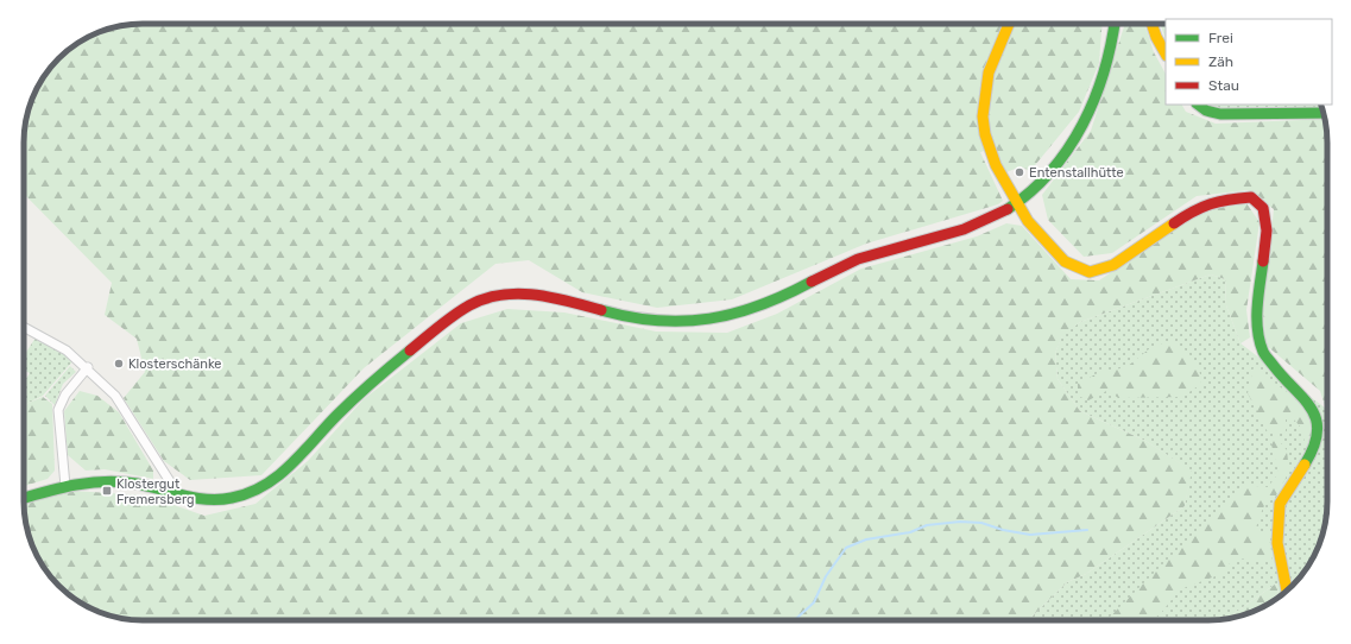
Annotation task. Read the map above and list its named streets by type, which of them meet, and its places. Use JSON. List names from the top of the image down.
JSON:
{
  "places": {
    "other": ["Entenstallhütte", "Klosterschänke"],
    "transit": ["Klostergut Fremersberg"]
  },
  "legend": ["Frei", "Zäh", "Stau"]
}
